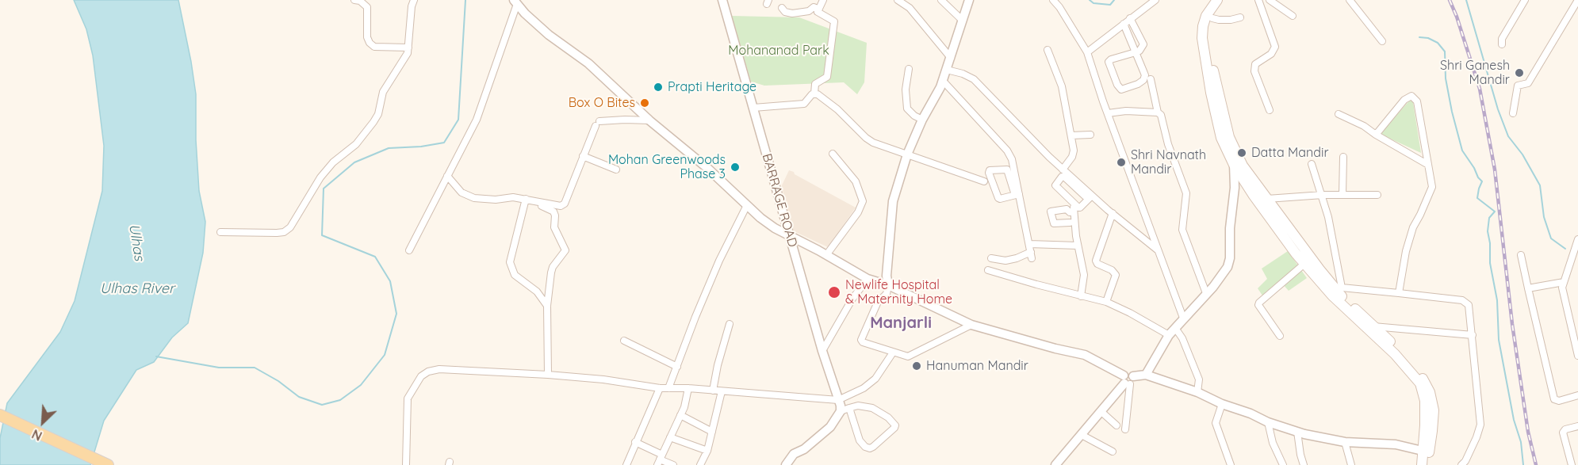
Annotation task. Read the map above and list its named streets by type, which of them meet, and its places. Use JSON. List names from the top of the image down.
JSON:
{
  "streets": {
    "street": ["BARRAGE ROAD"]
  },
  "districts": ["Manjarli"],
  "water": ["Ulhas", "Ulhas River"],
  "parks": ["Mohananad Park"],
  "places": [
    "Shri Ganesh Mandir",
    "Prapti Heritage",
    "Box O Bites",
    "Datta Mandir",
    "Shri Navnath Mandir",
    "Mohan Greenwoods Phase 3",
    "Newlife Hospital & Maternity Home",
    "Hanuman Mandir"
  ],
  "north": "bottom left"
}
